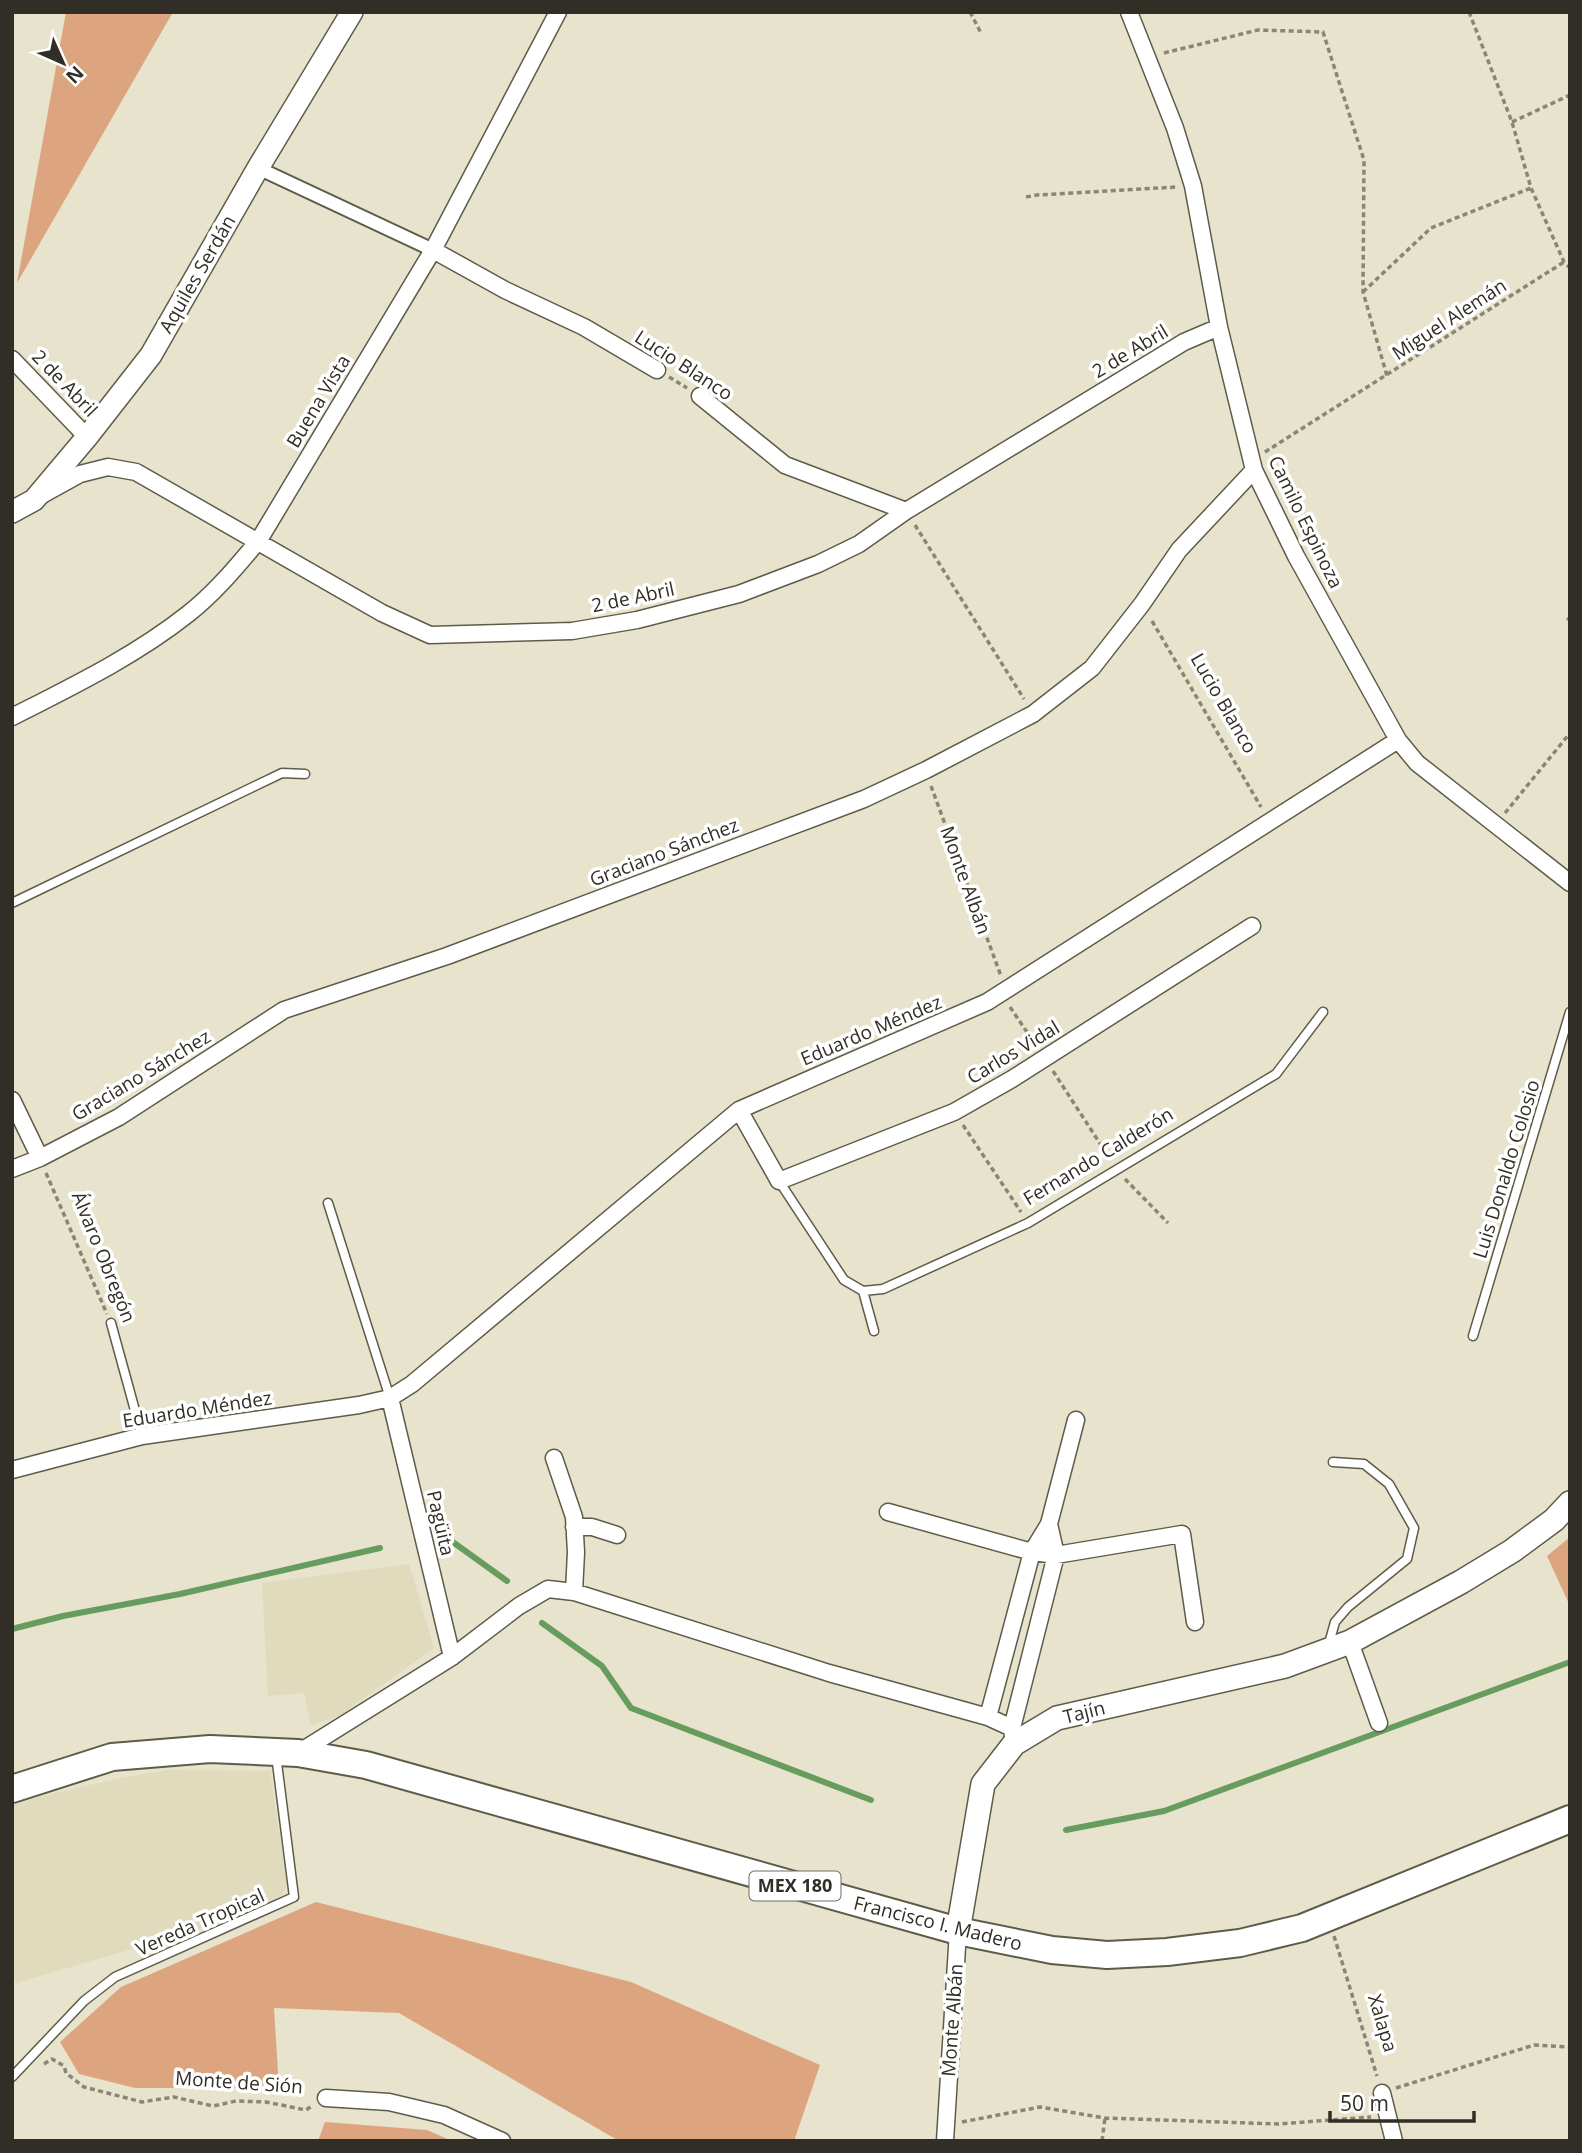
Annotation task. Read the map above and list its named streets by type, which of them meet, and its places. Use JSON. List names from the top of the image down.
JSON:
{
  "streets": {
    "main road": [
      "Monte Albán",
      "Tajín",
      "MEX 180",
      "Francisco I. Madero"
    ],
    "street": [
      "Aquiles Serdán",
      "2 de Abril",
      "Lucio Blanco",
      "Buena Vista",
      "Camilo Espinoza",
      "Graciano Sánchez",
      "Eduardo Méndez",
      "Carlos Vidal",
      "Pagüita",
      "Monte de Sión"
    ],
    "lane": [
      "Fernando Calderón",
      "Luis Donaldo Colosio",
      "Álvaro Obregón",
      "Vereda Tropical"
    ],
    "path": ["Miguel Alemán", "Xalapa"]
  },
  "crossings": [
    ["Aquiles Serdán", "2 de Abril"],
    ["Aquiles Serdán", "Lucio Blanco"],
    ["Miguel Alemán", "Camilo Espinoza"],
    ["2 de Abril", "Lucio Blanco"],
    ["2 de Abril", "Buena Vista"],
    ["2 de Abril", "Camilo Espinoza"],
    ["Lucio Blanco", "Buena Vista"],
    ["Lucio Blanco", "Graciano Sánchez"],
    ["Lucio Blanco", "Eduardo Méndez"],
    ["Camilo Espinoza", "Graciano Sánchez"],
    ["Camilo Espinoza", "Eduardo Méndez"],
    ["Graciano Sánchez", "Monte Albán"],
    ["Graciano Sánchez", "Álvaro Obregón"],
    ["Monte Albán", "Eduardo Méndez"],
    ["Monte Albán", "Carlos Vidal"],
    ["Monte Albán", "Fernando Calderón"],
    ["Monte Albán", "Tajín"],
    ["Monte Albán", "Francisco I. Madero"],
    ["Eduardo Méndez", "Álvaro Obregón"],
    ["Eduardo Méndez", "Pagüita"],
    ["Vereda Tropical", "Francisco I. Madero"],
    ["Vereda Tropical", "Monte de Sión"],
    ["Francisco I. Madero", "Xalapa"]
  ],
  "scale_bar": "50 m",
  "north": "bottom right"
}
